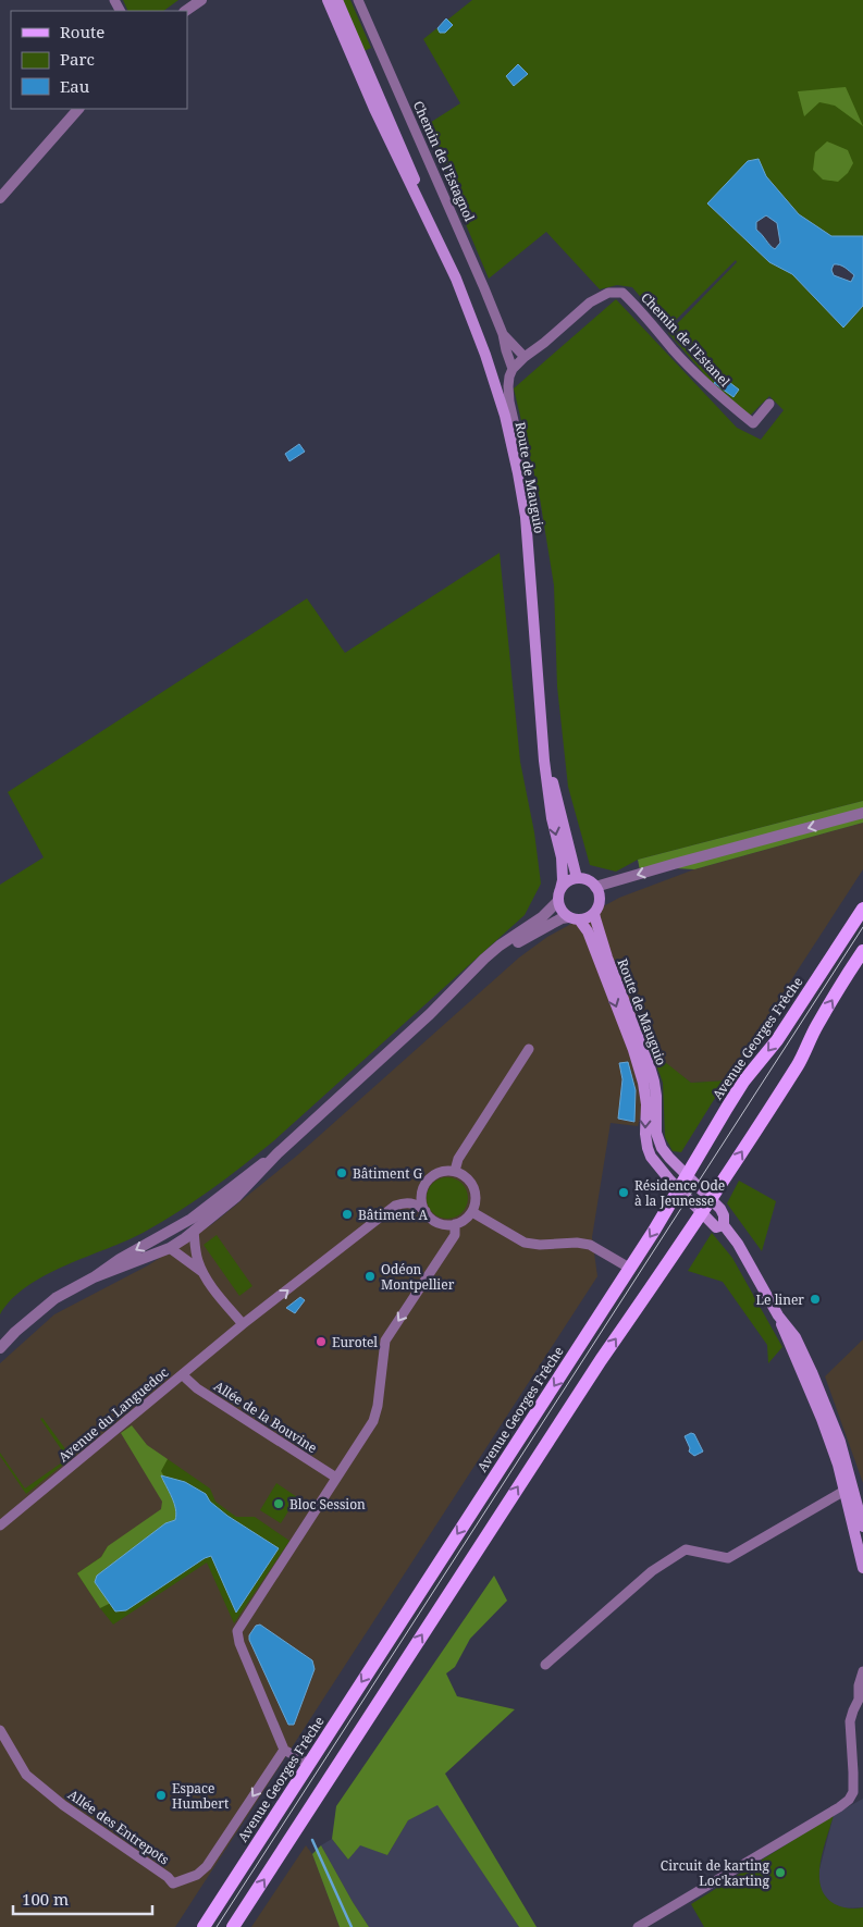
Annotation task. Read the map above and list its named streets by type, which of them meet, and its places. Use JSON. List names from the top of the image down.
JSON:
{
  "streets": {
    "main road": ["Route de Mauguio", "Avenue Georges Frêche"],
    "street": [
      "Chemin de l'Estagnol",
      "Chemin de l'Estanel",
      "Avenue du Languedoc",
      "Allée de la Bouvine",
      "Allée des Entrepots"
    ]
  },
  "crossings": [
    ["Chemin de l'Estagnol", "Chemin de l'Estanel"],
    ["Chemin de l'Estagnol", "Route de Mauguio"],
    ["Route de Mauguio", "Avenue Georges Frêche"],
    ["Avenue du Languedoc", "Allée de la Bouvine"]
  ],
  "one_way": ["Avenue du Languedoc"],
  "places": [
    "Bâtiment G",
    "Résidence Ode à la Jeunesse",
    "Bâtiment A",
    "Odéon Montpellier",
    "Le liner",
    "Eurotel",
    "Bloc Session",
    "Espace Humbert",
    "Circuit de karting Loc'karting"
  ],
  "legend": ["Route", "Parc", "Eau"],
  "scale_bar": "100 m"
}
